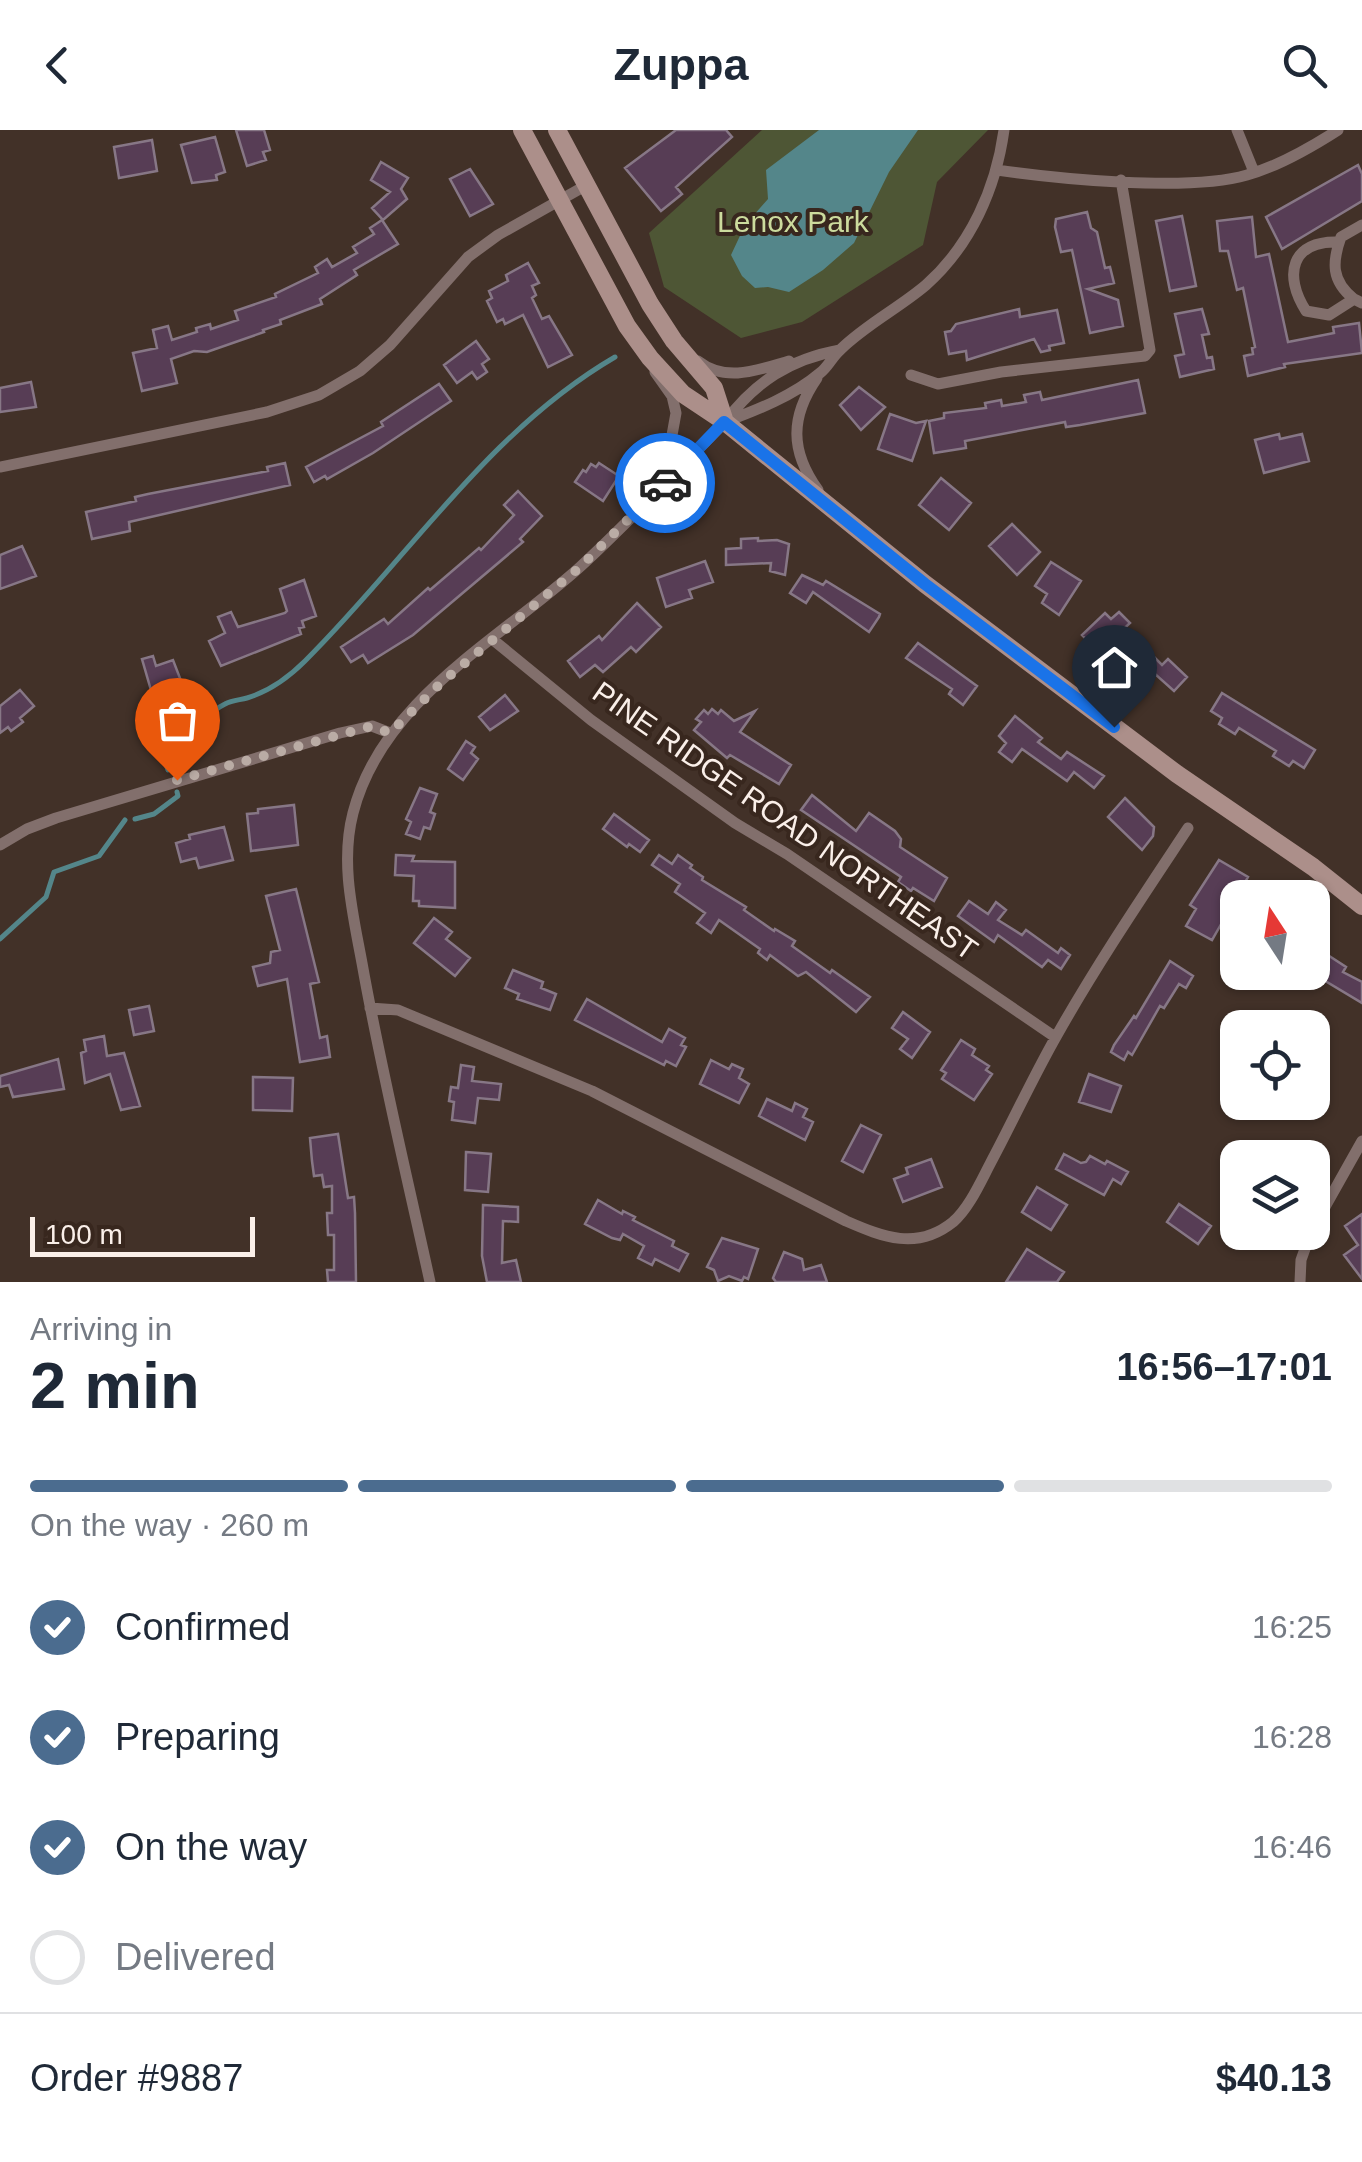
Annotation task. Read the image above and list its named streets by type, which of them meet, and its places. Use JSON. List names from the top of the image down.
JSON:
{
  "streets": {
    "street": ["PINE RIDGE ROAD NORTHEAST"]
  },
  "parks": ["Lenox Park"],
  "scale_bar": "100 m",
  "north": "top",
  "page": {
    "header": "Zuppa",
    "scale": "100 m",
    "heading": ["2 min", "Arriving in", "16:56–17:01"],
    "panel": ["Order #9887", "$40.13"],
    "bar": "On the way · 260 m",
    "list": [
      ["Confirmed", "16:25"],
      ["Preparing", "16:28"],
      ["On the way", "16:46"],
      "Delivered"
    ]
  }
}
